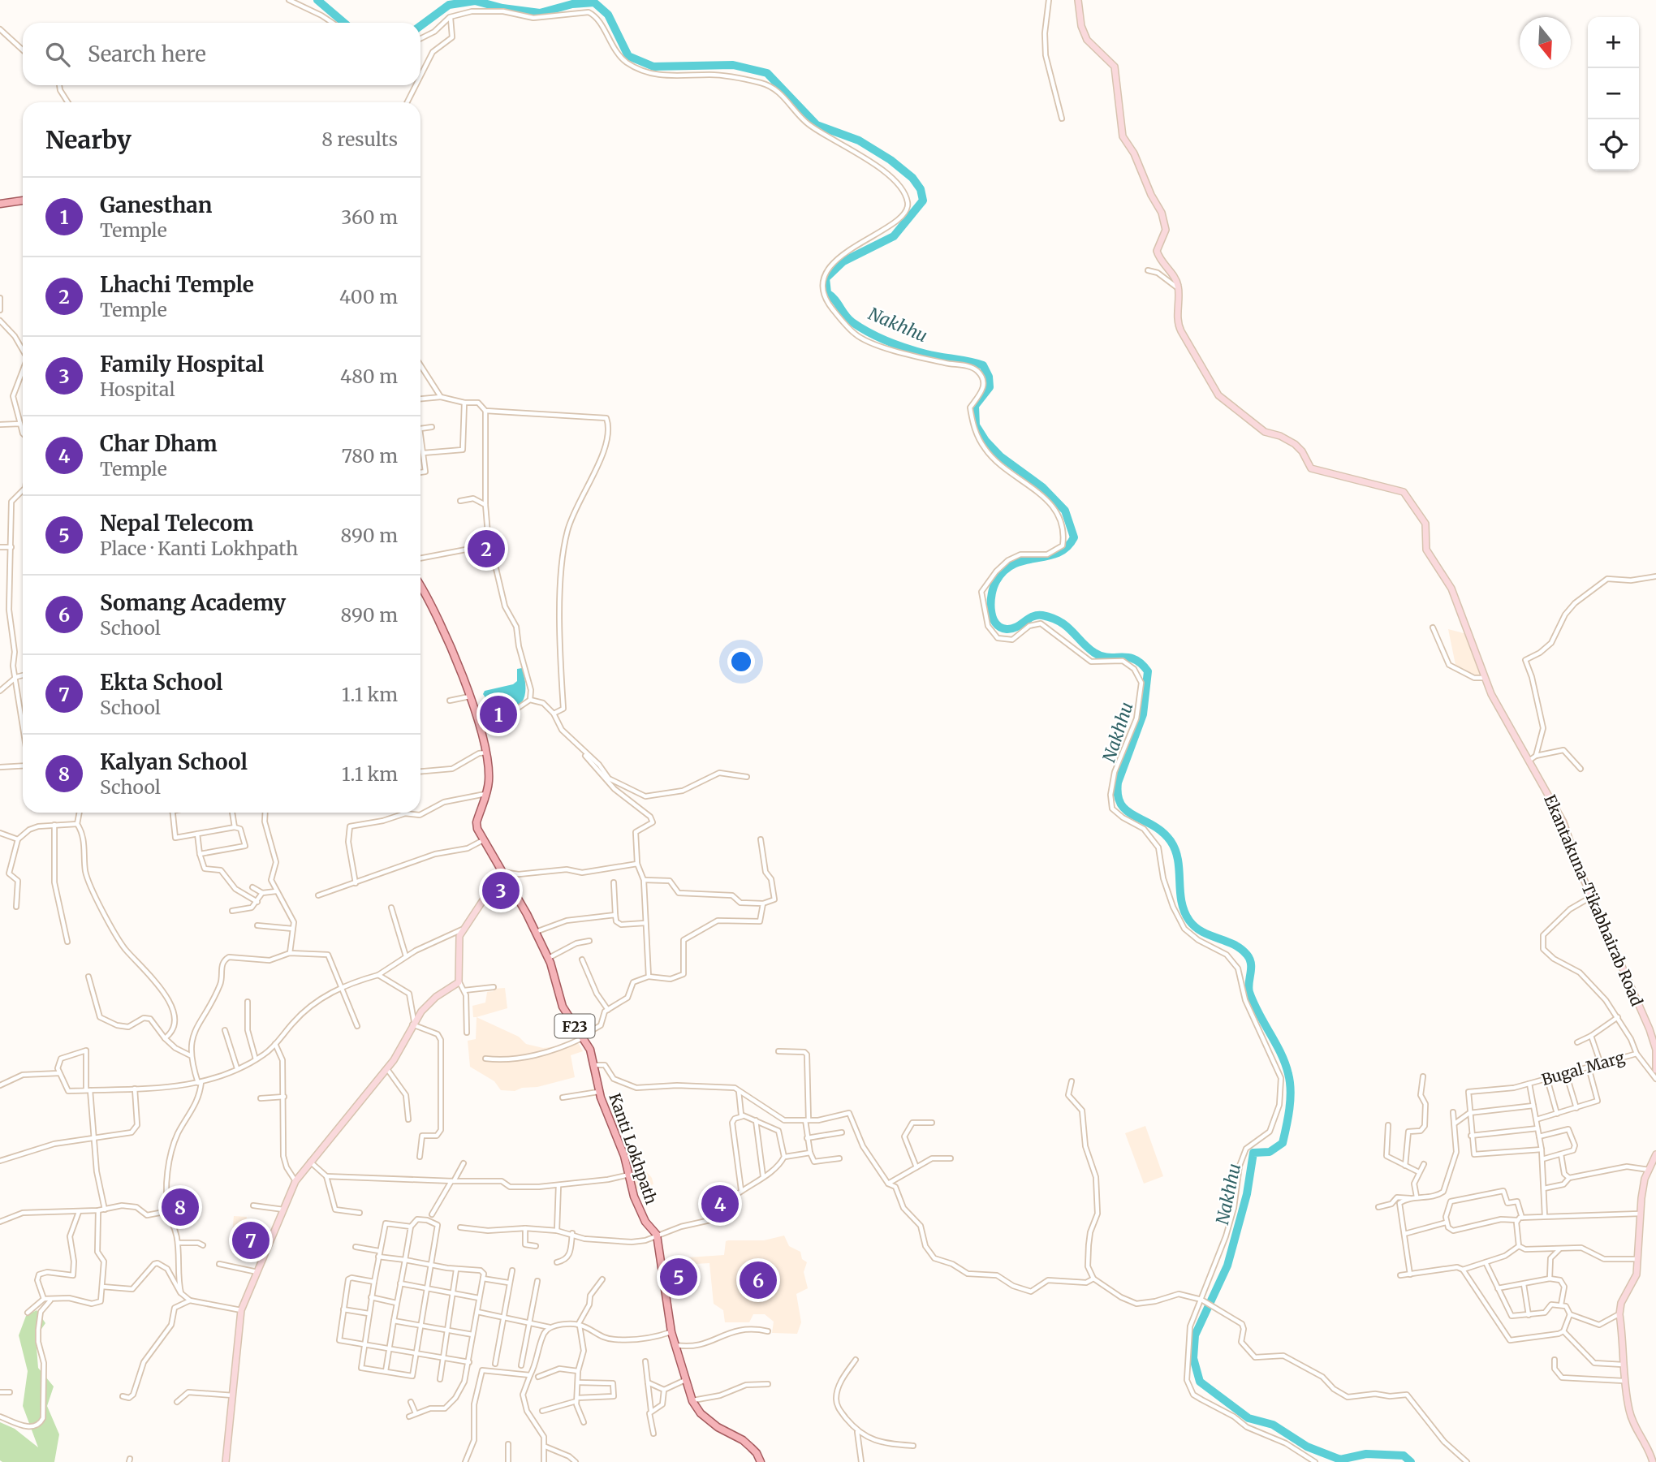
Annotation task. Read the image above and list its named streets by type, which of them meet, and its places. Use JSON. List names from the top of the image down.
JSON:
{
  "streets": {
    "main road": ["Ekantakuna-Tikabhairab Road", "F23", "Kanti Lokhpath"],
    "street": ["Bugal Marg"]
  },
  "water": ["Nakhhu"],
  "north": "bottom",
  "page": {
    "map_buttons": ["+", "−"],
    "search": "Search here",
    "heading": ["Nearby", "8 results"],
    "list": [
      {
        "mark": "1",
        "name": "Ganesthan",
        "note": "Temple",
        "value": "360 m"
      },
      {
        "mark": "2",
        "name": "Lhachi Temple",
        "note": "Temple",
        "value": "400 m"
      },
      {
        "mark": "3",
        "name": "Family Hospital",
        "note": "Hospital",
        "value": "480 m"
      },
      {
        "mark": "4",
        "name": "Char Dham",
        "note": "Temple",
        "value": "780 m"
      },
      {
        "mark": "5",
        "name": "Nepal Telecom",
        "note": "Place · Kanti Lokhpath",
        "value": "890 m"
      },
      {
        "mark": "6",
        "name": "Somang Academy",
        "note": "School",
        "value": "890 m"
      },
      {
        "mark": "7",
        "name": "Ekta School",
        "note": "School",
        "value": "1.1 km"
      },
      {
        "mark": "8",
        "name": "Kalyan School",
        "note": "School",
        "value": "1.1 km"
      }
    ],
    "pins": [
      "2",
      "1",
      "3",
      "4",
      "8",
      "7",
      "5",
      "6"
    ]
  }
}
